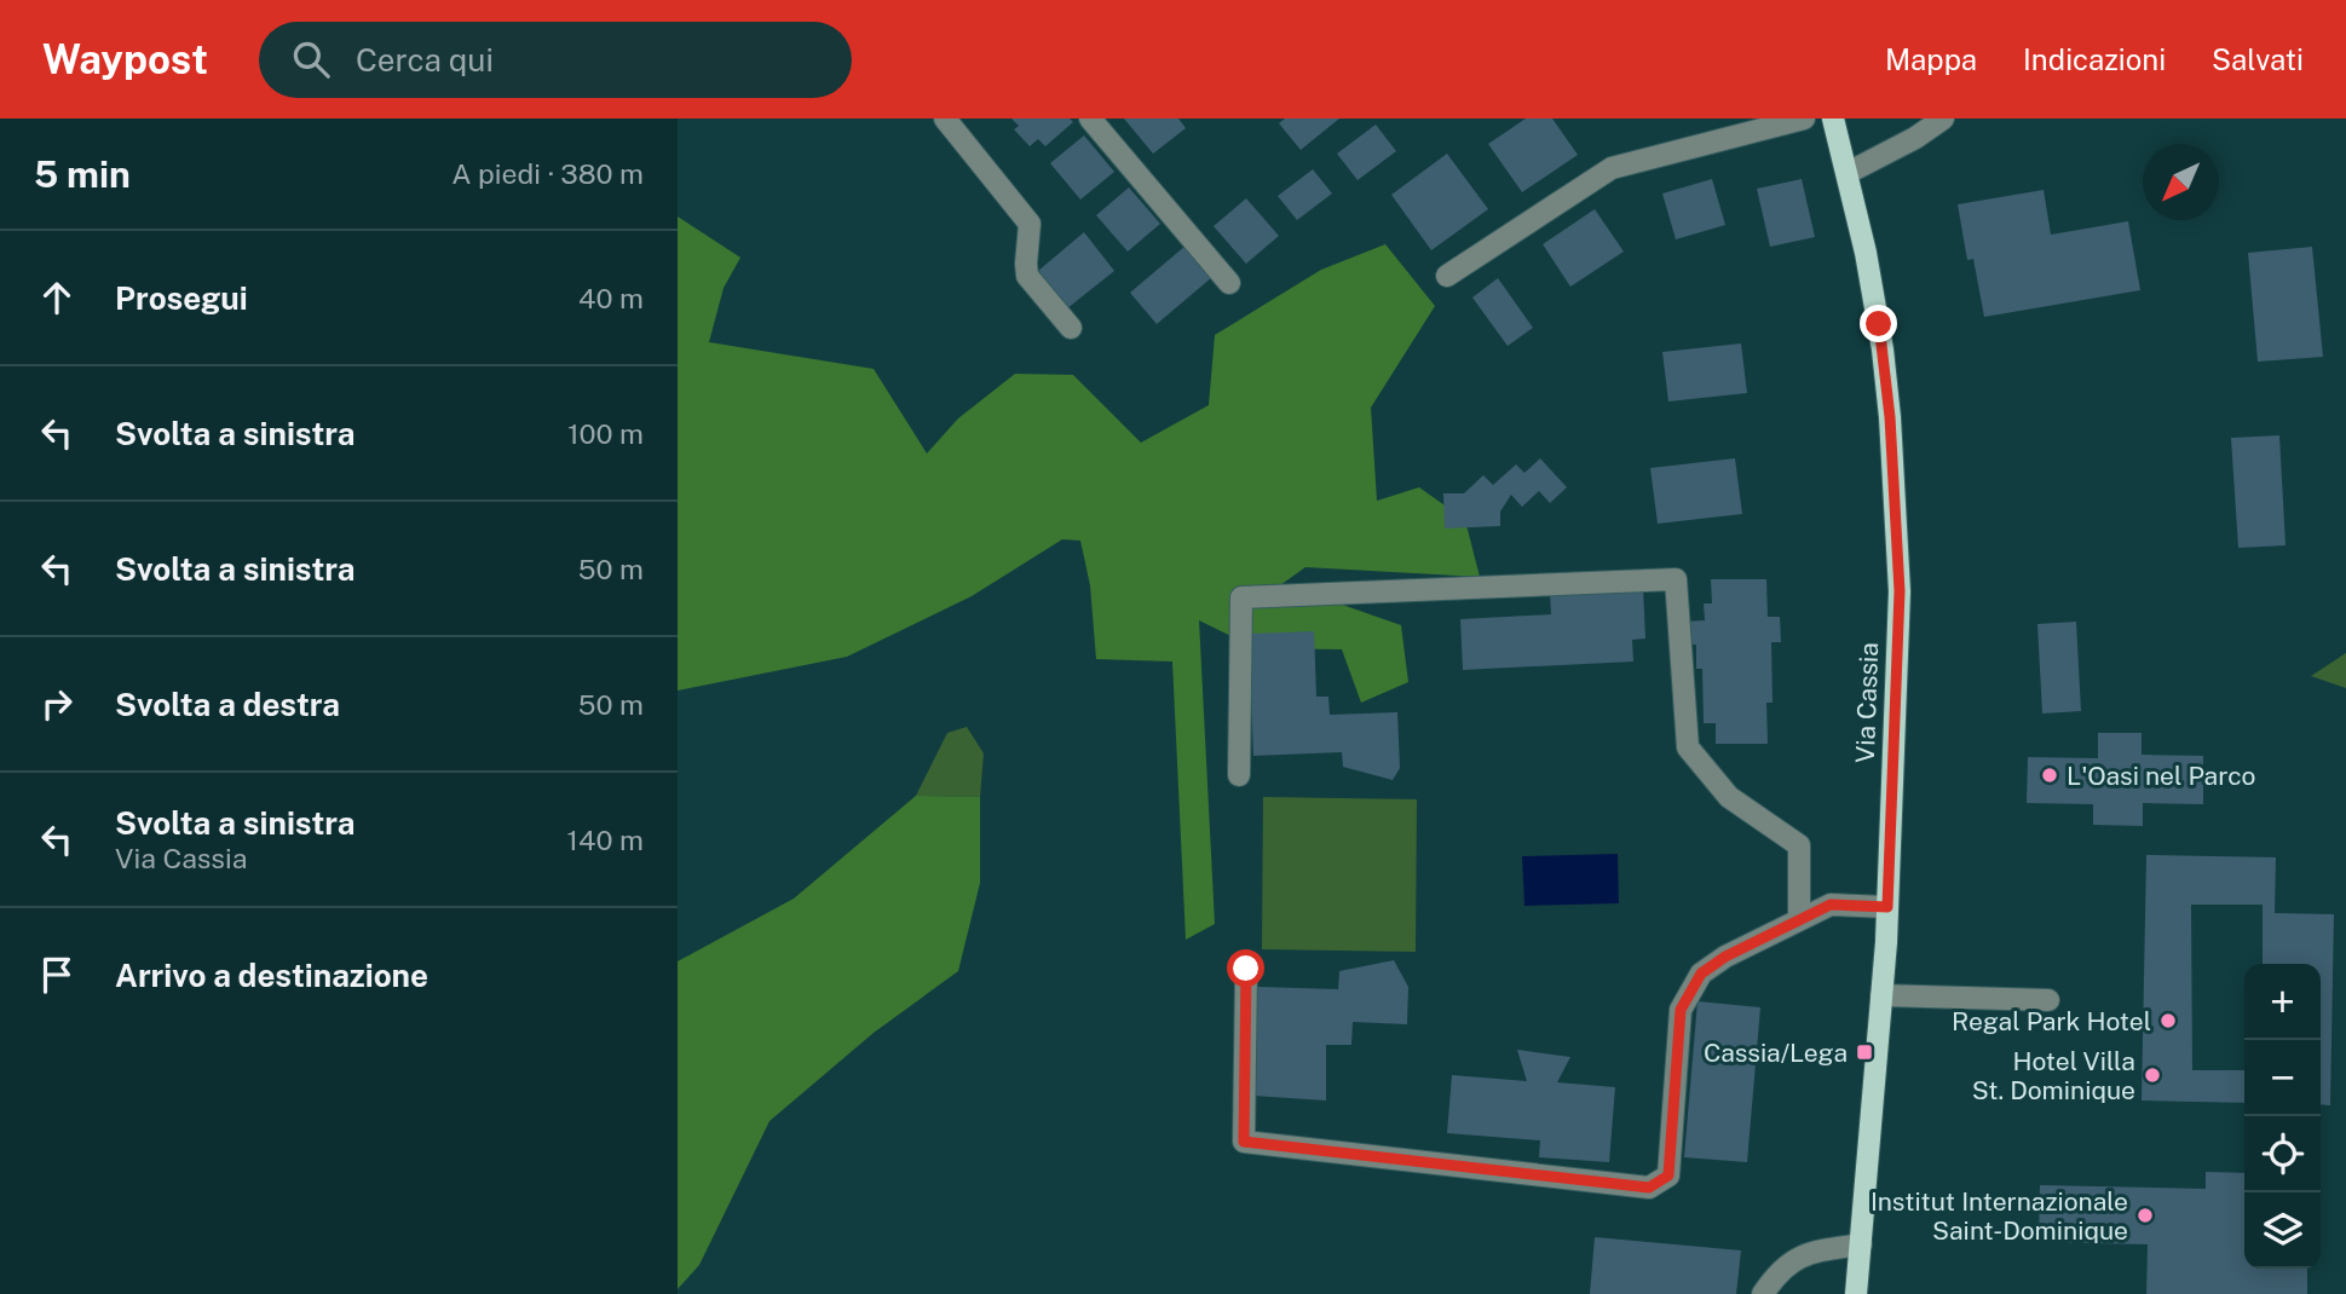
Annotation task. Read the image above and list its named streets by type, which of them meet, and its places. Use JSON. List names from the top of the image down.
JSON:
{
  "streets": {
    "main road": ["Via Cassia"]
  },
  "places": {
    "other": [
      "L'Oasi nel Parco",
      "Regal Park Hotel",
      "Hotel Villa St. Dominique",
      "Institut Internazionale Saint-Dominique"
    ],
    "transit": ["Cassia/Lega"]
  },
  "north": "bottom left",
  "page": {
    "header": "Waypost",
    "search": "Cerca qui",
    "nav": ["Mappa", "Indicazioni", "Salvati"],
    "heading": ["5 min", "A piedi · 380 m"],
    "list": [
      ["Prosegui", "40 m"],
      ["Svolta a sinistra", "100 m"],
      ["Svolta a sinistra", "50 m"],
      ["Svolta a destra", "50 m"],
      ["Svolta a sinistra", "Via Cassia", "140 m"],
      "Arrivo a destinazione"
    ],
    "map_buttons": ["+", "−"]
  }
}
